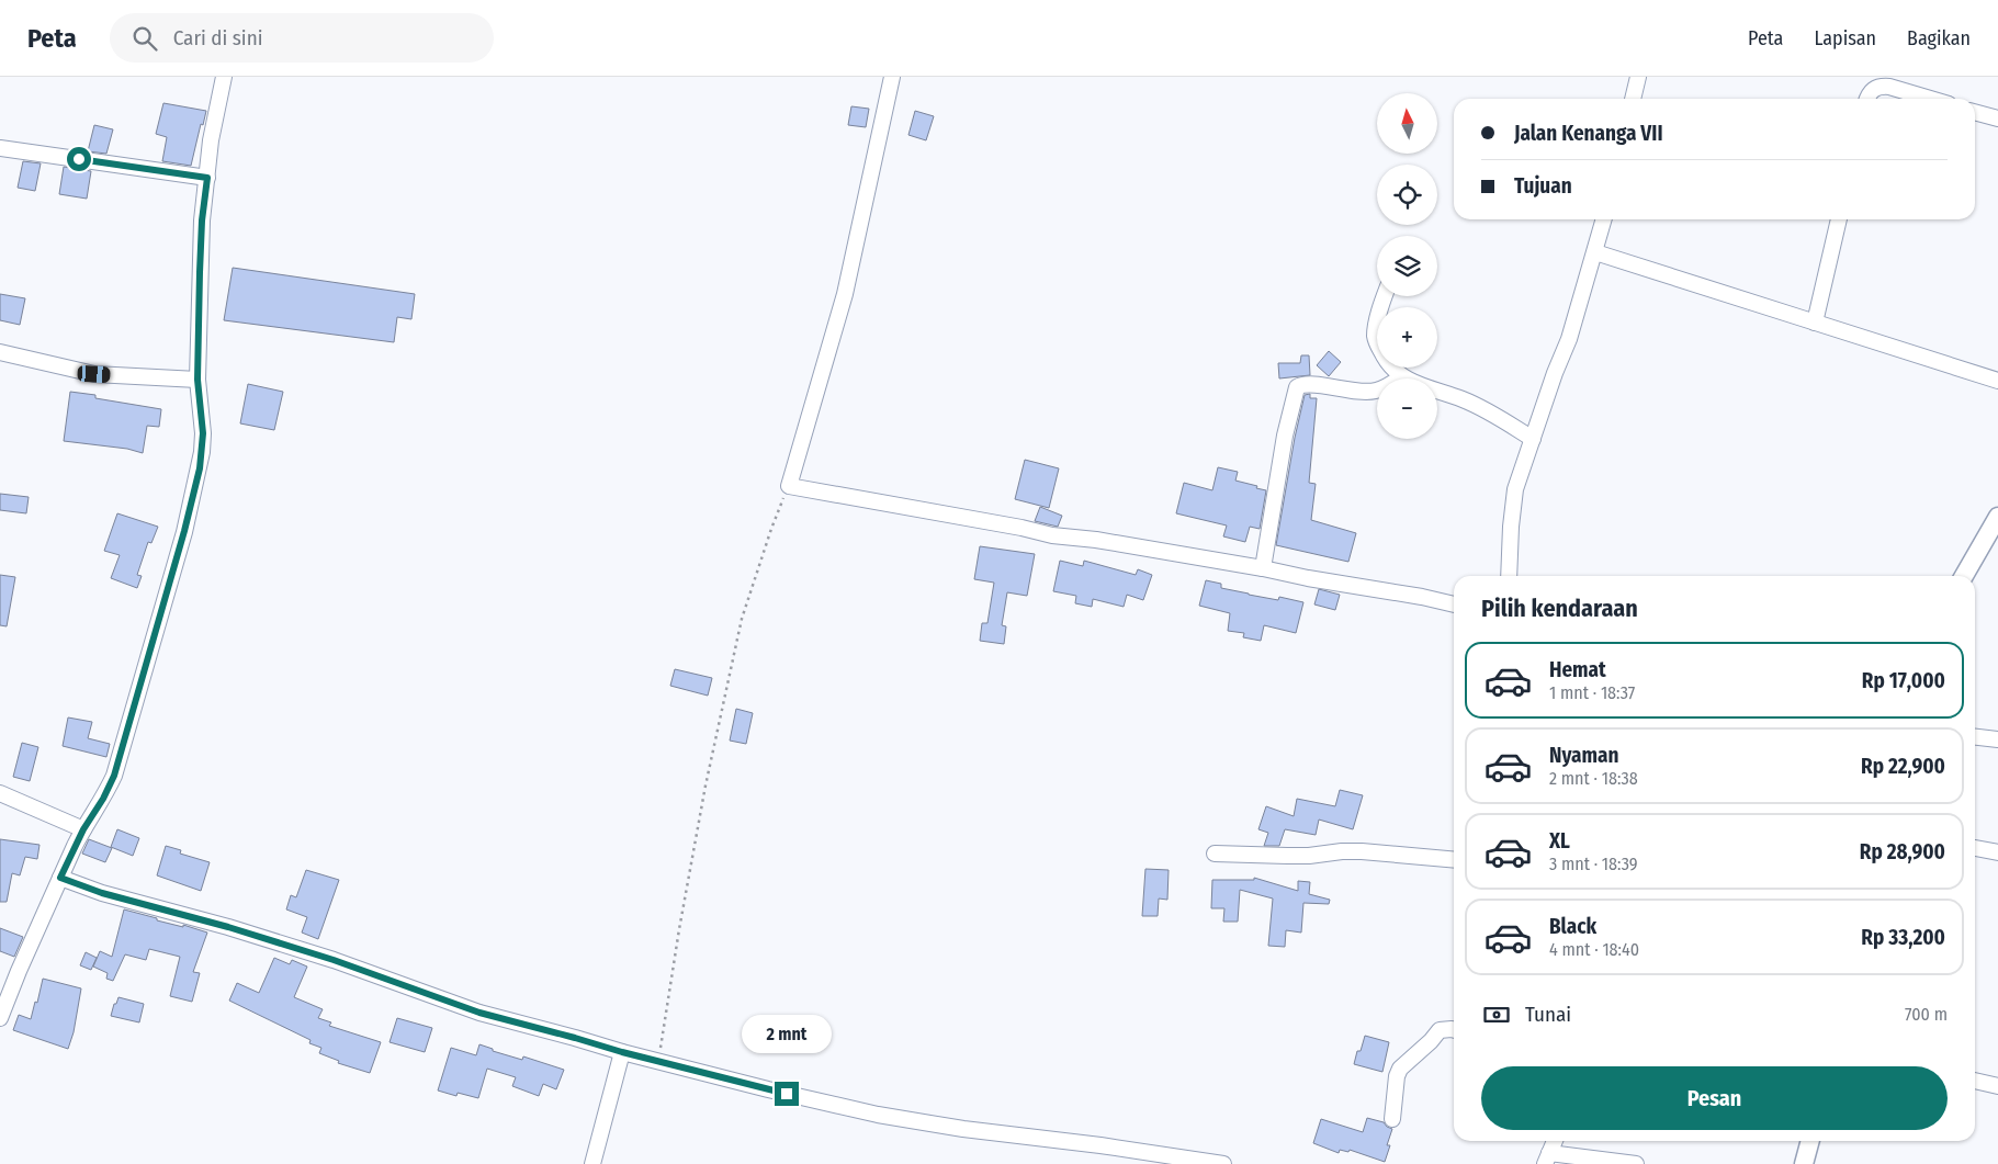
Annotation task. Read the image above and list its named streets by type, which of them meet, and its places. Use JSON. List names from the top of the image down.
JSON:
{
  "north": "top",
  "page": {
    "header": "Peta",
    "search": "Cari di sini",
    "nav": ["Peta", "Lapisan", "Bagikan"],
    "map_buttons": ["+", "−"],
    "banner": ["Jalan Kenanga VII", "Tujuan"],
    "heading": "Pilih kendaraan",
    "list": [
      {
        "name": "Hemat",
        "note": "1 mnt · 18:37",
        "value": "Rp 17,000"
      },
      {
        "name": "Nyaman",
        "note": "2 mnt · 18:38",
        "value": "Rp 22,900"
      },
      {
        "name": "XL",
        "note": "3 mnt · 18:39",
        "value": "Rp 28,900"
      },
      {
        "name": "Black",
        "note": "4 mnt · 18:40",
        "value": "Rp 33,200"
      }
    ],
    "pay": ["Tunai", "700 m"],
    "bubble": "2 mnt",
    "buttons": "Pesan"
  }
}
